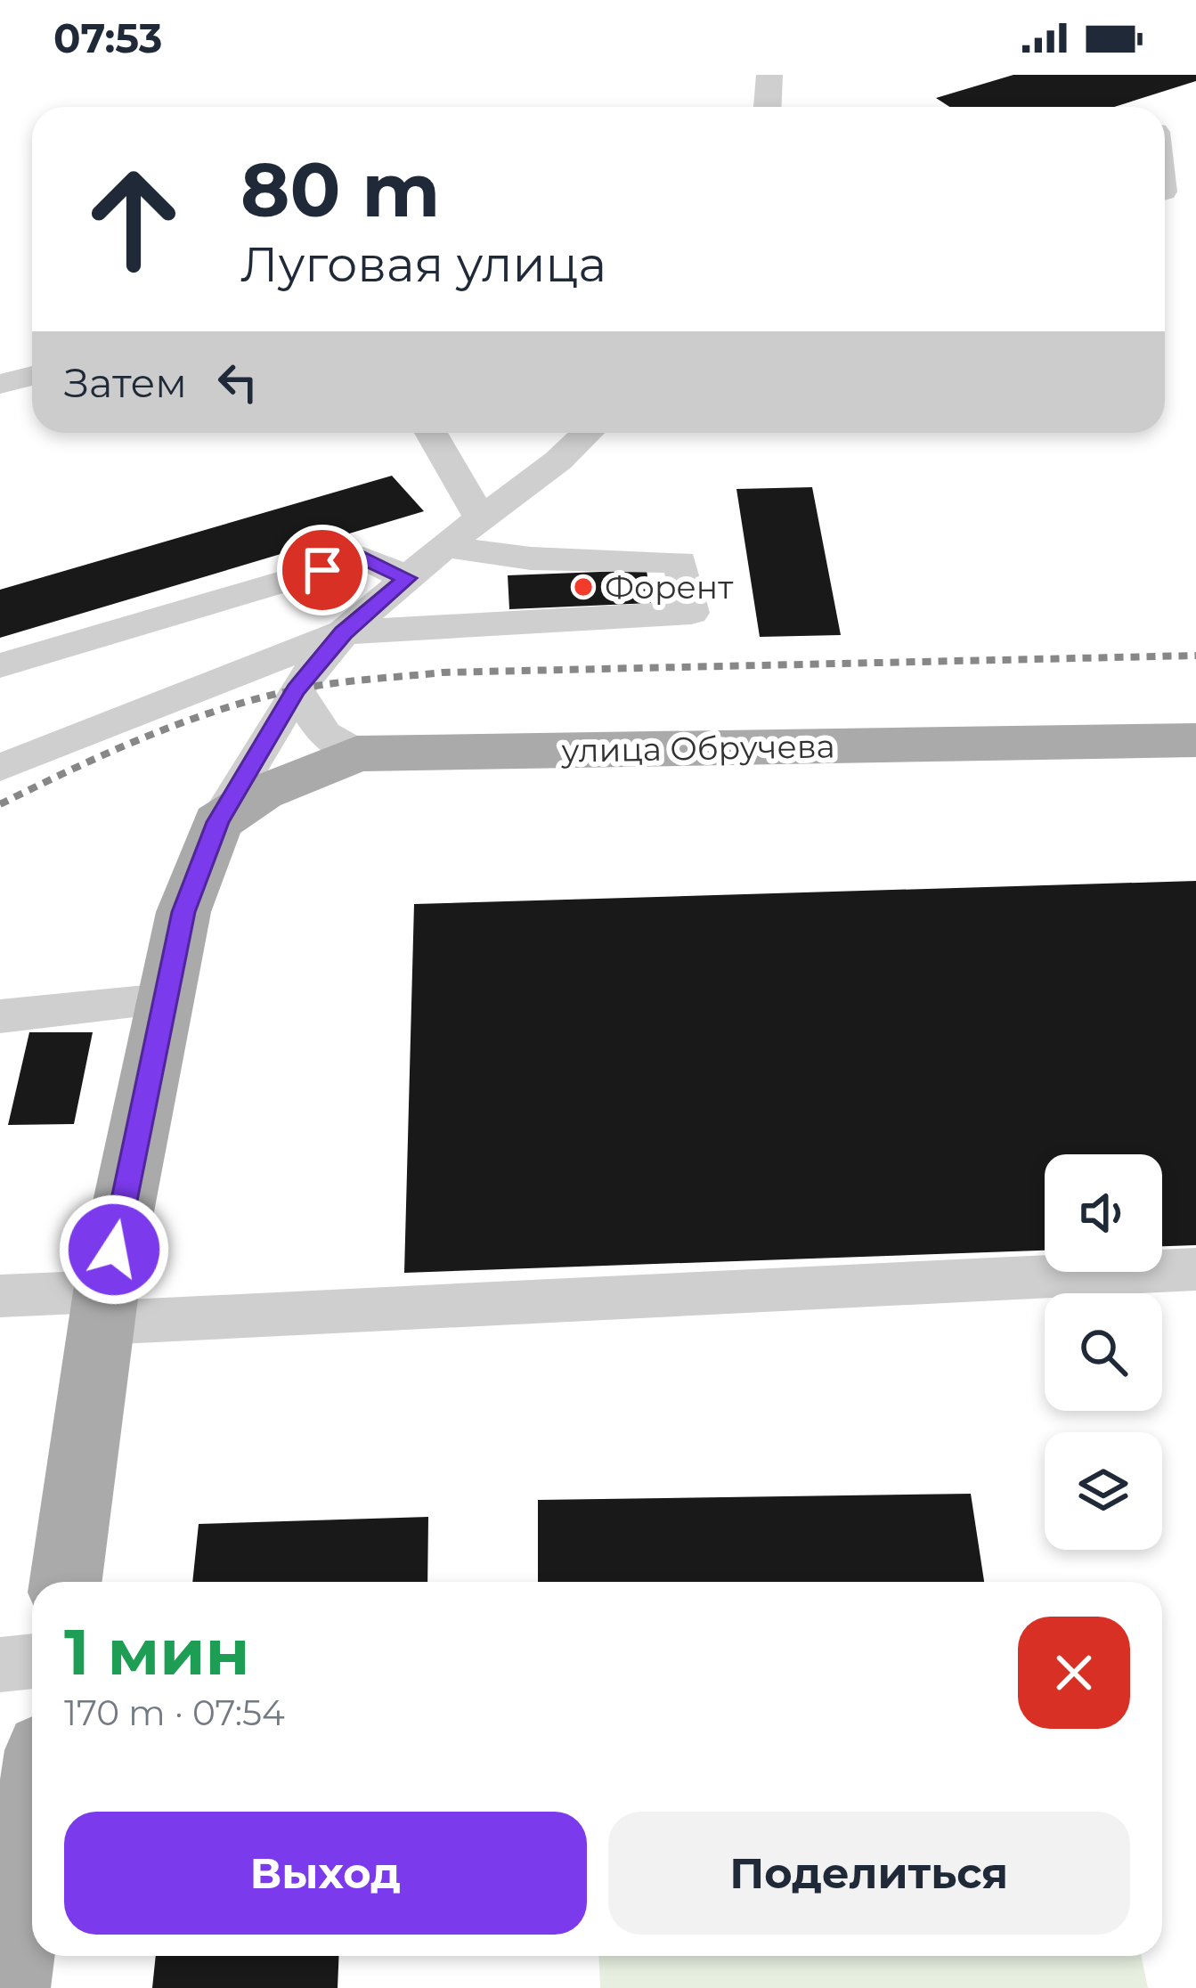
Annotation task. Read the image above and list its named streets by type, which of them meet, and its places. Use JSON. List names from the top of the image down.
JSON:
{
  "streets": {
    "main road": ["улица Обручева"]
  },
  "places": ["Форент"],
  "page": {
    "status": "07:53",
    "turn": ["80 m", "Луговая улица"],
    "then": "Затем",
    "heading": ["1 мин", "170 m · 07:54"],
    "buttons": ["Выход", "Поделиться"]
  }
}
